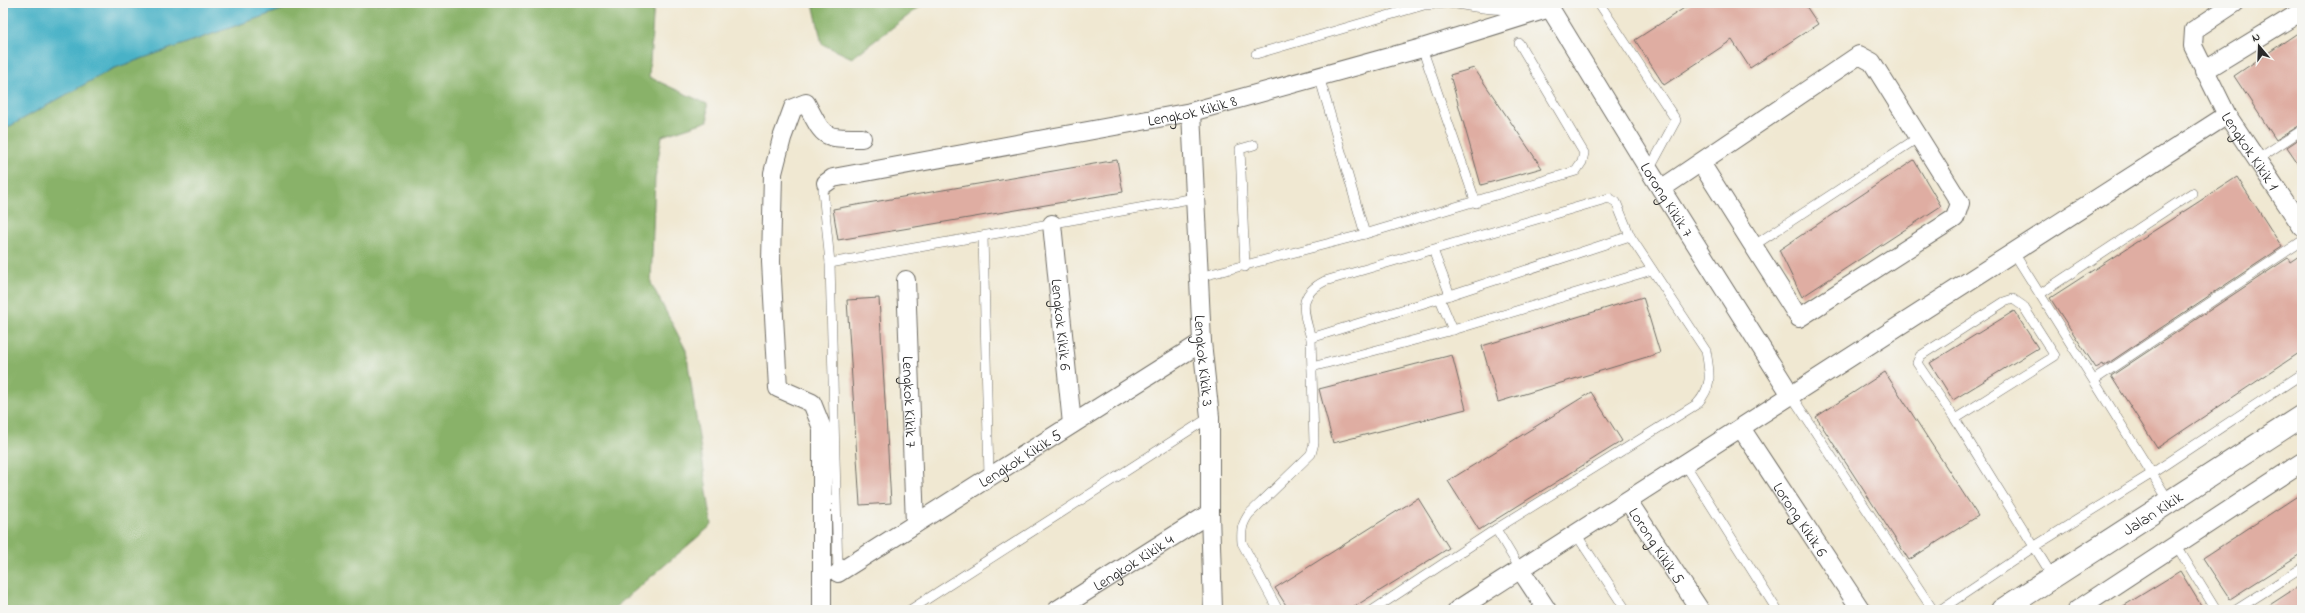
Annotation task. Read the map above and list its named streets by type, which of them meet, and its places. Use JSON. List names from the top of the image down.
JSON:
{
  "streets": {
    "street": [
      "Lengkok Kikik 8",
      "Lengkok Kikik 1",
      "Lorong Kikik 7",
      "Lengkok Kikik 6",
      "Lengkok Kikik 3",
      "Lengkok Kikik 7",
      "Lengkok Kikik 5",
      "Jalan Kikik",
      "Lorong Kikik 6",
      "Lorong Kikik 5",
      "Lengkok Kikik 4"
    ]
  },
  "crossings": [
    ["Lengkok Kikik 8", "Lorong Kikik 7"],
    ["Lengkok Kikik 8", "Lengkok Kikik 3"],
    ["Lengkok Kikik 6", "Lengkok Kikik 5"],
    ["Lengkok Kikik 3", "Lengkok Kikik 5"],
    ["Lengkok Kikik 3", "Lengkok Kikik 4"],
    ["Lengkok Kikik 7", "Lengkok Kikik 5"]
  ],
  "north": "top"
}
